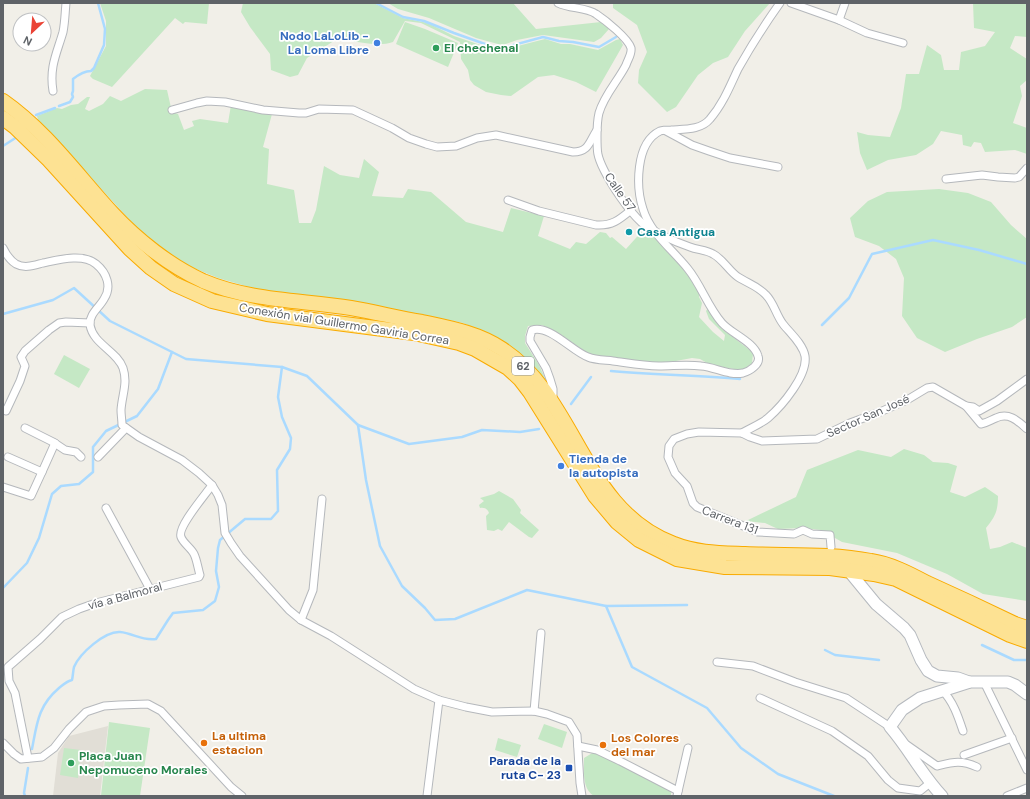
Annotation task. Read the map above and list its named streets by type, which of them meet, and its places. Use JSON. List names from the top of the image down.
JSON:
{
  "streets": {
    "highway": ["Conexión vial Guillermo Gaviria Correa", "62"],
    "street": [
      "Calle 57",
      "Sector San José",
      "Carrera 131",
      "vía a Balmoral"
    ]
  },
  "crossings": [
    ["Calle 57", "Sector San José"],
    ["Calle 57", "Carrera 131"],
    ["Sector San José", "Carrera 131"]
  ],
  "places": {
    "other": [
      "Nodo LaLoLib - La Loma Libre",
      "El chechenal",
      "Casa Antigua",
      "Tienda de la autopista",
      "La ultima estacion",
      "Los Colores del mar",
      "Placa Juan Nepomuceno Morales"
    ],
    "transit": ["Parada de la ruta C- 23"]
  },
  "north": "bottom left"
}
